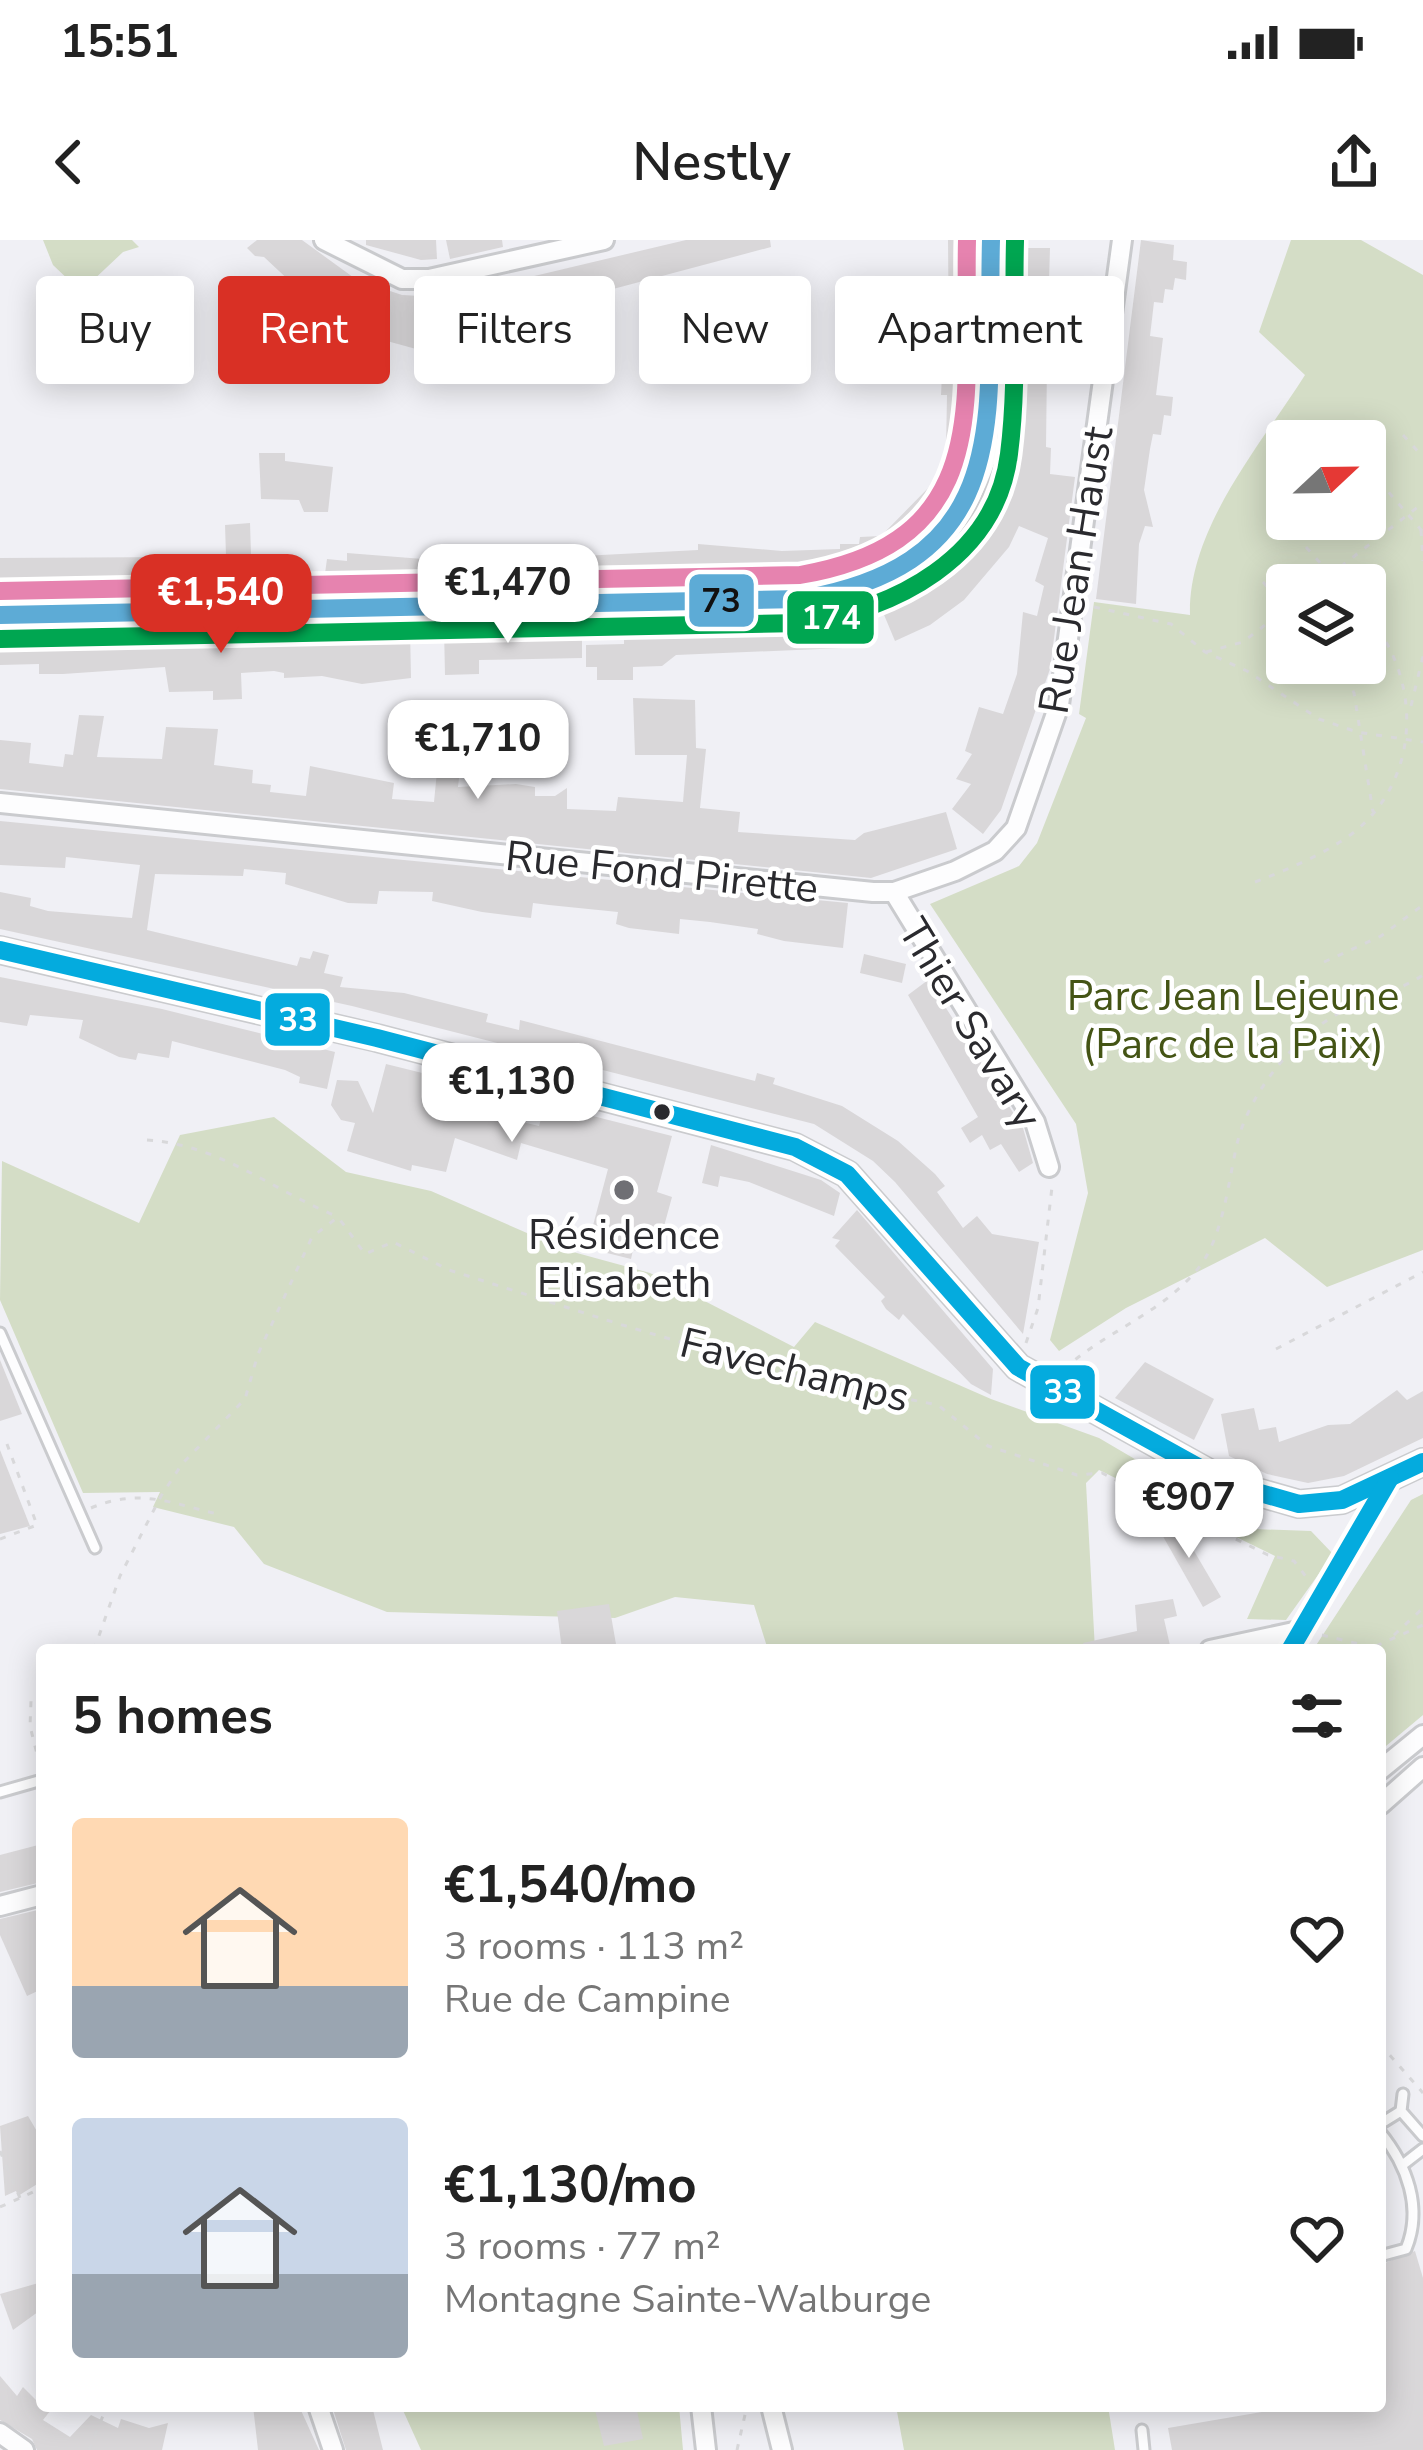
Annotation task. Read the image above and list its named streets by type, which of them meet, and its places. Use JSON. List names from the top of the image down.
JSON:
{
  "streets": {
    "street": ["Rue Jean Haust", "Rue Fond Pirette", "Thier Savary"],
    "path": ["Favechamps"]
  },
  "crossings": [
    ["Rue Jean Haust", "Rue Fond Pirette"],
    ["Rue Jean Haust", "Thier Savary"],
    ["Rue Fond Pirette", "Thier Savary"]
  ],
  "parks": ["Parc Jean Lejeune (Parc de la Paix)"],
  "places": ["Résidence Elisabeth"],
  "lines": ["transit line 73", "transit line 174", "transit line 33"],
  "north": "right",
  "page": {
    "status": "15:51",
    "header": "Nestly",
    "chip": [
      "Buy",
      "Rent",
      "Filters",
      "New",
      "Apartment"
    ],
    "price": [
      "€1,470",
      "€1,540",
      "€1,710",
      "€1,130",
      "€907"
    ],
    "heading": "5 homes",
    "list": [
      {
        "name": "€1,540/mo",
        "note": "3 rooms · 113 m² · Rue de Campine"
      },
      {
        "name": "€1,130/mo",
        "note": "3 rooms · 77 m² · Montagne Sainte-Walburge"
      }
    ]
  }
}
